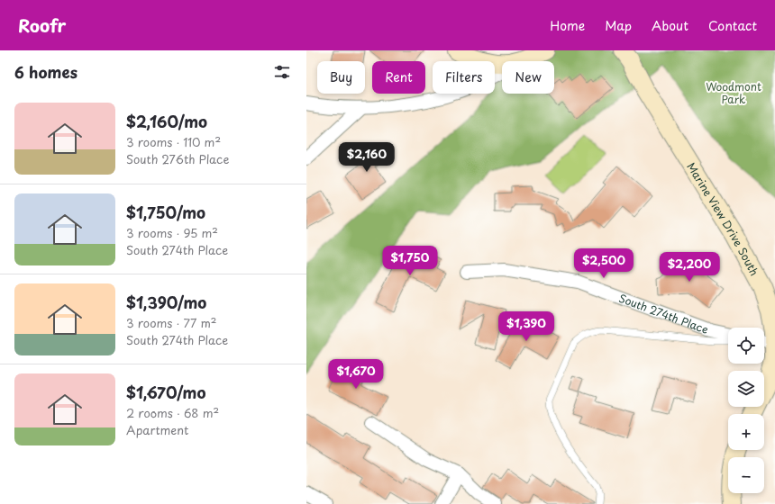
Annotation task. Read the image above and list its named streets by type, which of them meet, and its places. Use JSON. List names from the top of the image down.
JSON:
{
  "streets": {
    "main road": ["Marine View Drive South"],
    "street": ["South 274th Place"]
  },
  "parks": ["Woodmont Park"],
  "page": {
    "header": "Roofr",
    "nav": [
      "Home",
      "Map",
      "About",
      "Contact"
    ],
    "heading": "6 homes",
    "chip": [
      "Buy",
      "Rent",
      "Filters",
      "New"
    ],
    "list": [
      {
        "name": "$2,160/mo",
        "note": "3 rooms · 110 m² · South 276th Place"
      },
      {
        "name": "$1,750/mo",
        "note": "3 rooms · 95 m² · South 274th Place"
      },
      {
        "name": "$1,390/mo",
        "note": "3 rooms · 77 m² · South 274th Place"
      },
      {
        "name": "$1,670/mo",
        "note": "2 rooms · 68 m² · Apartment"
      }
    ],
    "price": [
      "$2,160",
      "$1,750",
      "$2,500",
      "$2,200",
      "$1,390",
      "$1,670"
    ],
    "map_buttons": ["+", "−"]
  }
}
